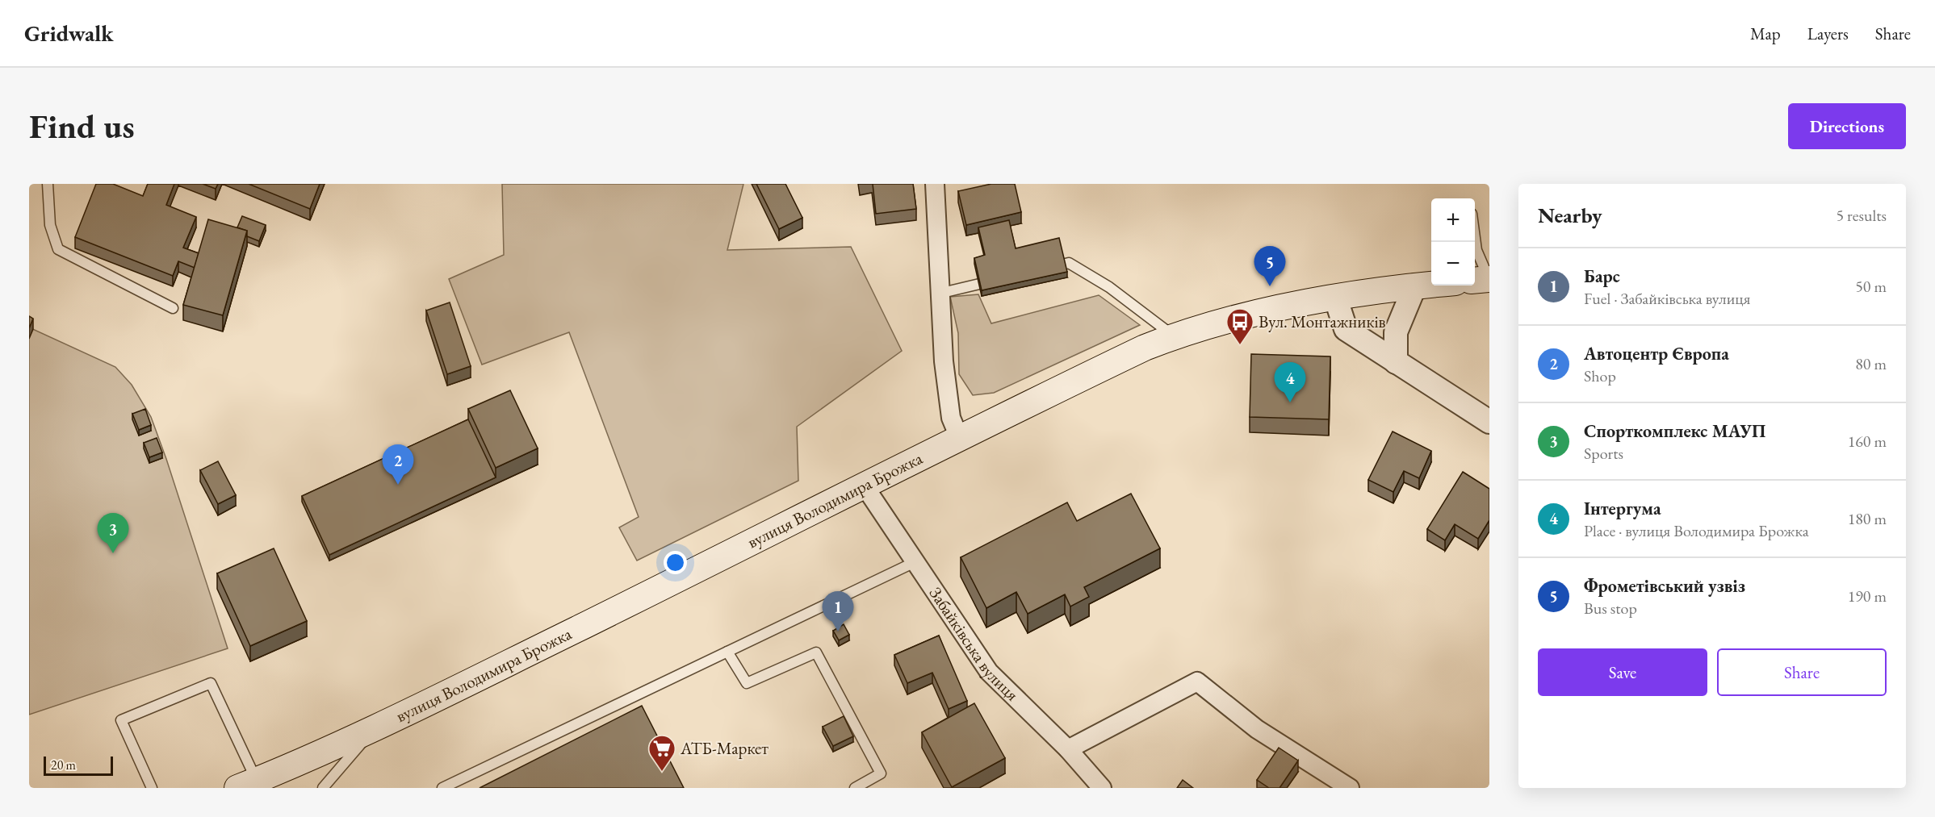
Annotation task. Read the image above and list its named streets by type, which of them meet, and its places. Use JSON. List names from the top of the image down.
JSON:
{
  "streets": {
    "main road": ["вулиця Володимира Брожка"],
    "street": ["Забайківська вулиця"]
  },
  "crossings": [
    ["вулиця Володимира Брожка", "Забайківська вулиця"]
  ],
  "places": {
    "bus stop": ["Вул. Монтажників"],
    "supermarket": ["АТБ-Маркет"]
  },
  "scale_bar": "20 m",
  "page": {
    "header": "Gridwalk",
    "nav": ["Map", "Layers", "Share"],
    "buttons": [
      "Directions",
      ["Save", "Share"]
    ],
    "title": "Find us",
    "heading": ["Nearby", "5 results"],
    "map_buttons": ["+", "−"],
    "pins": [
      "5",
      "4",
      "2",
      "3",
      "1"
    ],
    "list": [
      {
        "mark": "1",
        "name": "Барс",
        "note": "Fuel · Забайківська вулиця",
        "value": "50 m"
      },
      {
        "mark": "2",
        "name": "Автоцентр Європа",
        "note": "Shop",
        "value": "80 m"
      },
      {
        "mark": "3",
        "name": "Спорткомплекс МАУП",
        "note": "Sports",
        "value": "160 m"
      },
      {
        "mark": "4",
        "name": "Інтергума",
        "note": "Place · вулиця Володимира Брожка",
        "value": "180 m"
      },
      {
        "mark": "5",
        "name": "Фрометівський узвіз",
        "note": "Bus stop",
        "value": "190 m"
      }
    ],
    "scale": "20 m"
  }
}
